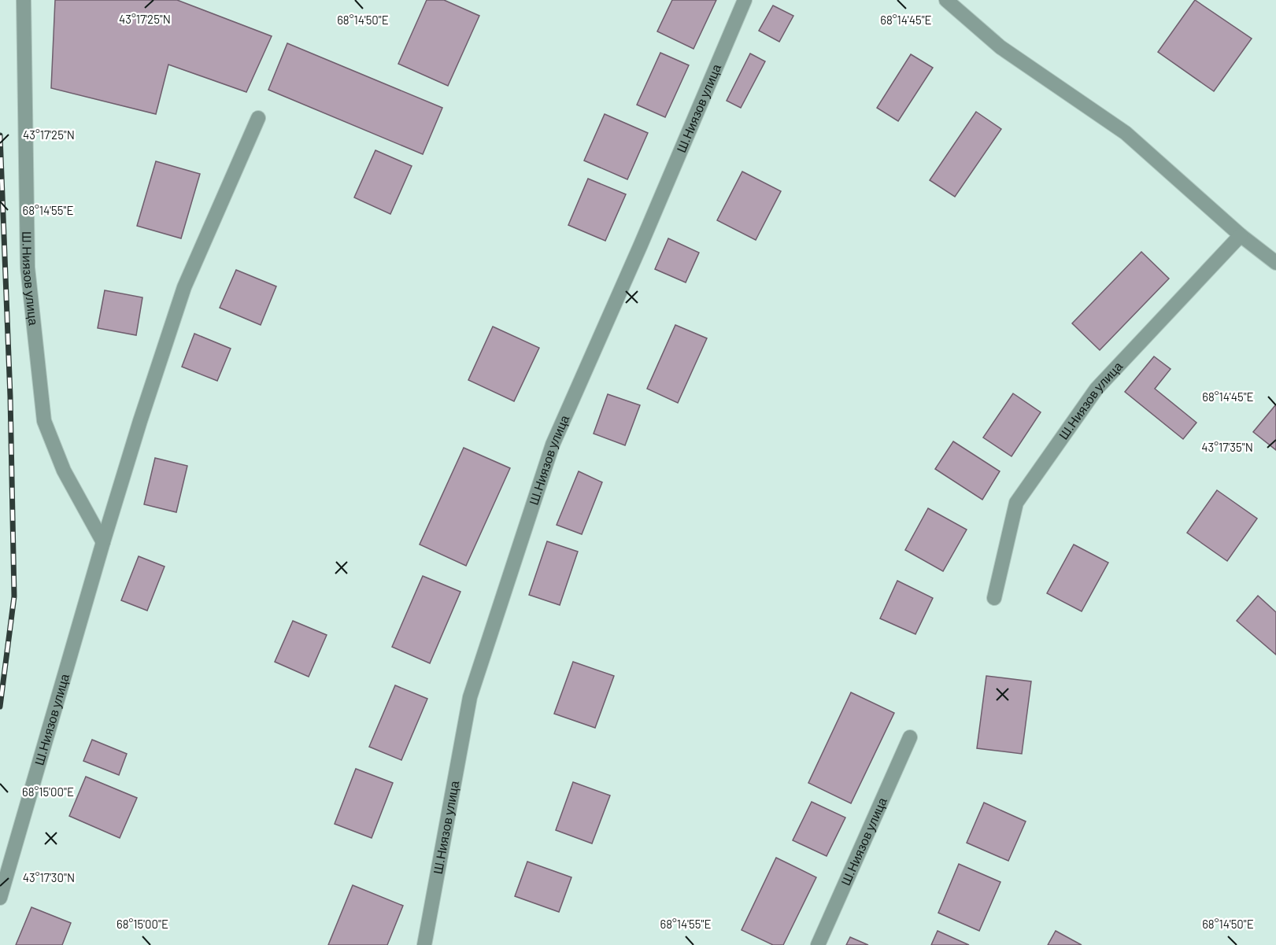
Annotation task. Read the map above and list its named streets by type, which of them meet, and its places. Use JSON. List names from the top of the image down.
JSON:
{
  "streets": {
    "street": ["Ш.Ниязов улица"]
  },
  "coordinates": [
    "43°17'25\"N",
    "68°14'50\"E",
    "68°14'45\"E",
    "68°14'55\"E",
    "43°17'35\"N",
    "68°15'00\"E",
    "43°17'30\"N"
  ]
}
